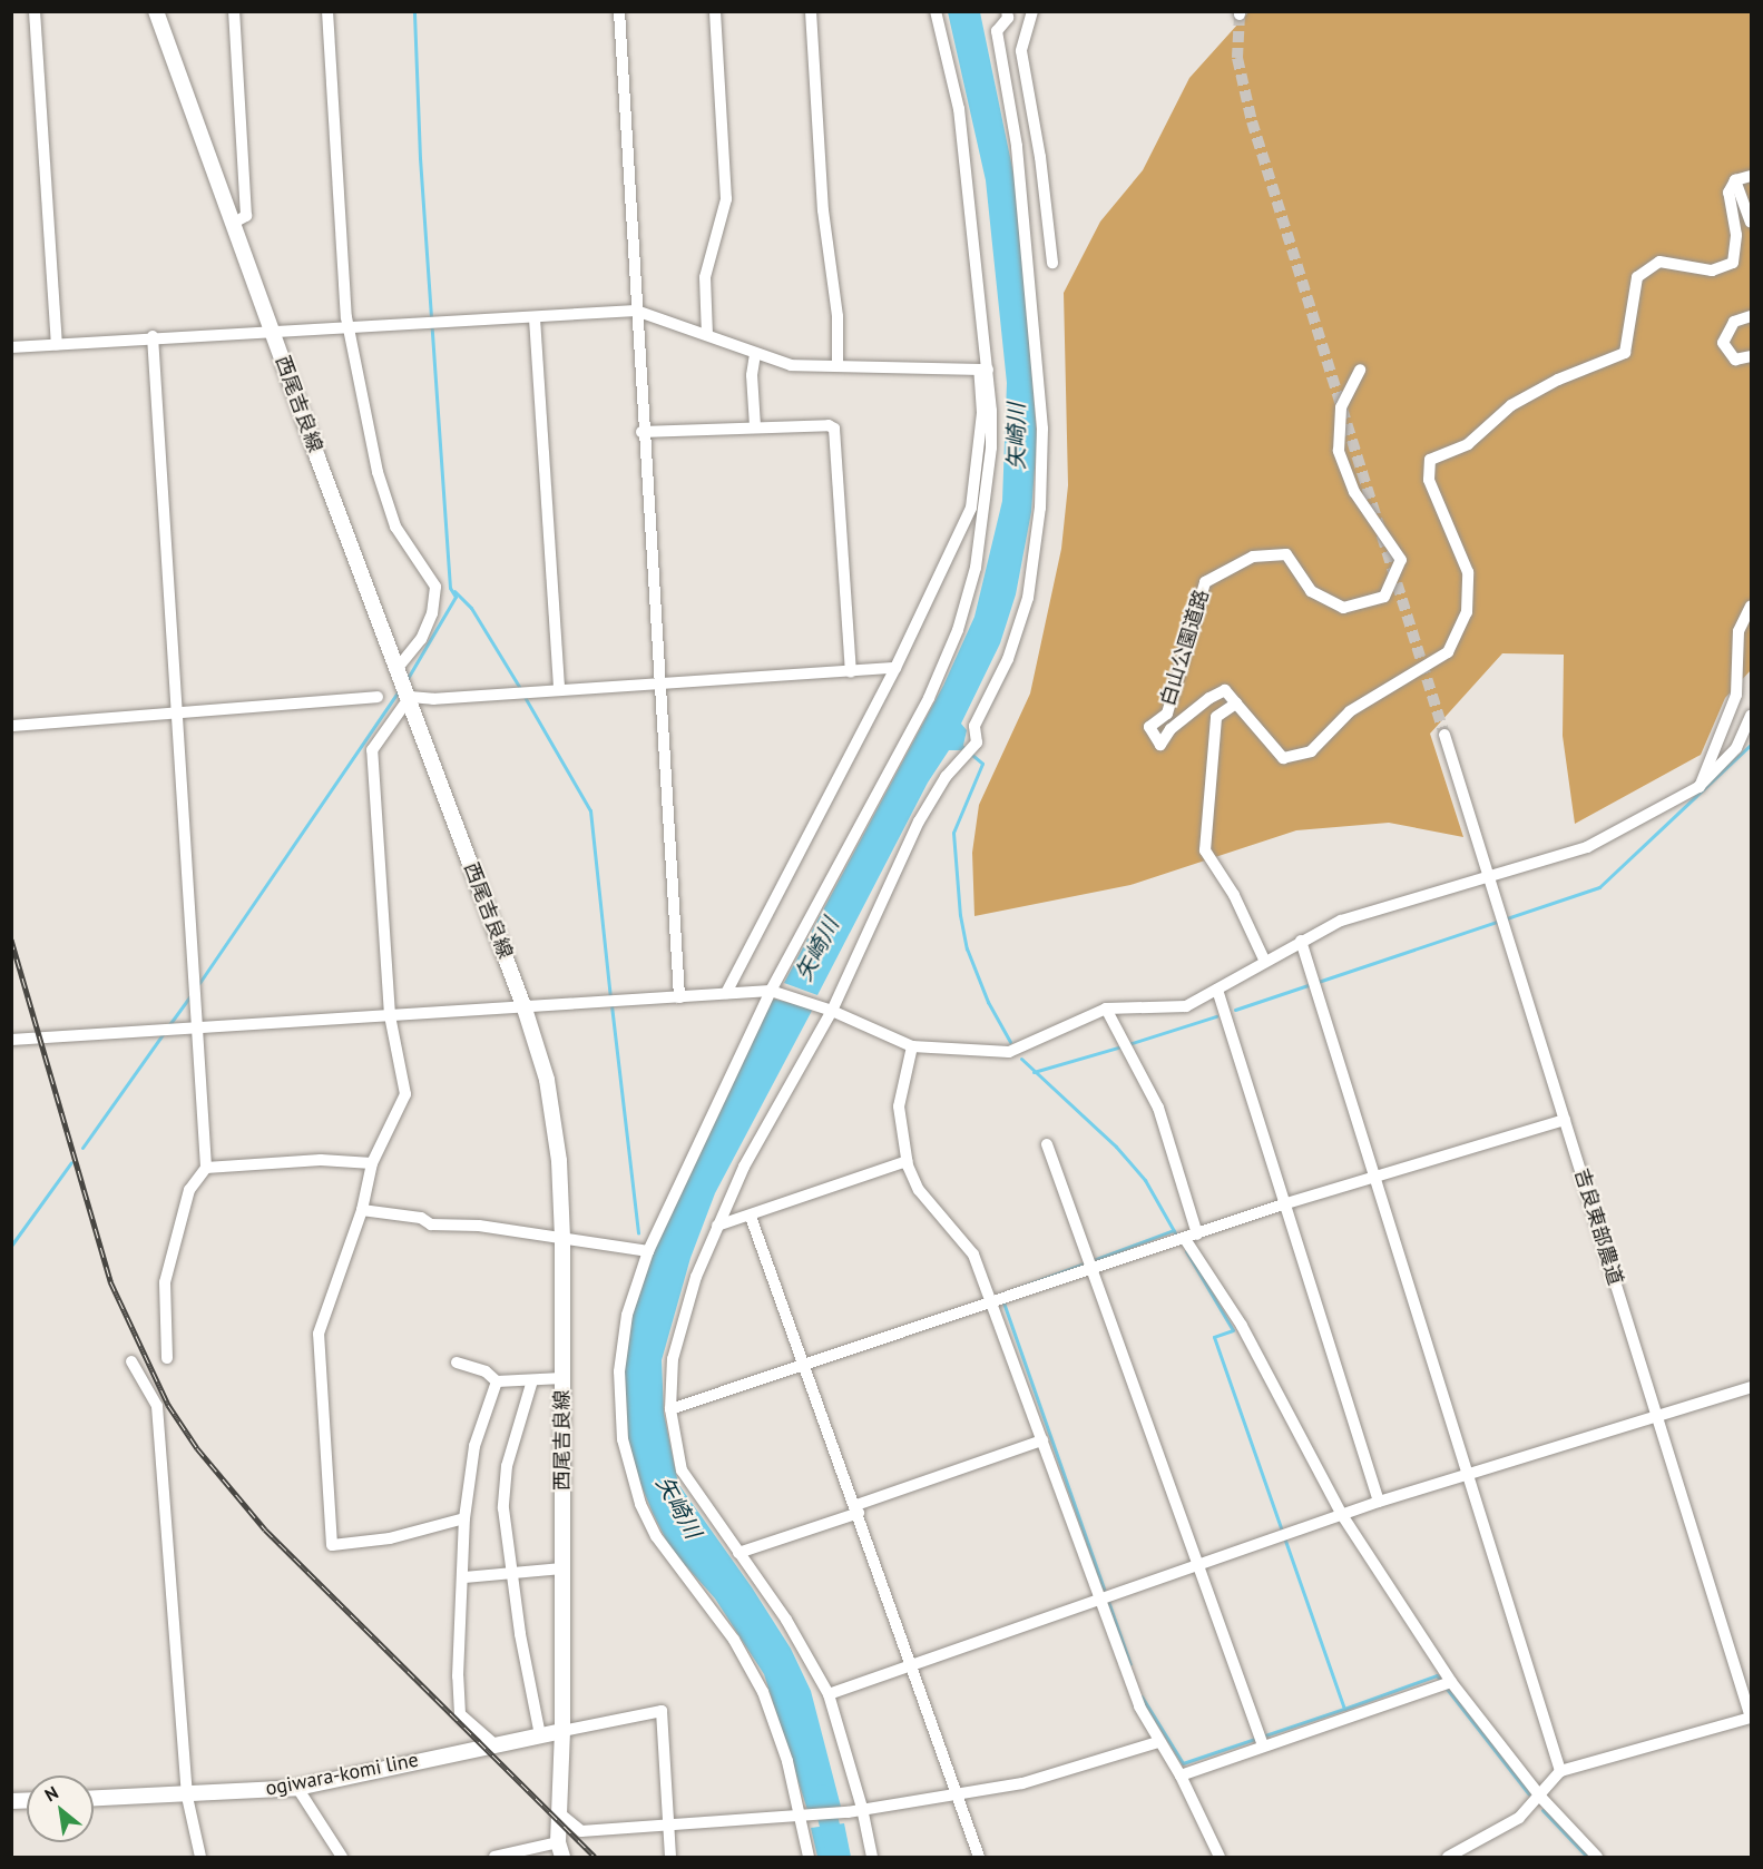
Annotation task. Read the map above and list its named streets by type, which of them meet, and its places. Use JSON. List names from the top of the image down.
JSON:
{
  "streets": {
    "main road": ["西尾吉良線", "ogiwara-komi line"],
    "street": ["白山公園道路", "吉良東部農道"]
  },
  "crossings": [
    ["西尾吉良線", "ogiwara-komi line"]
  ],
  "water": ["矢崎川"],
  "north": "top left"
}
